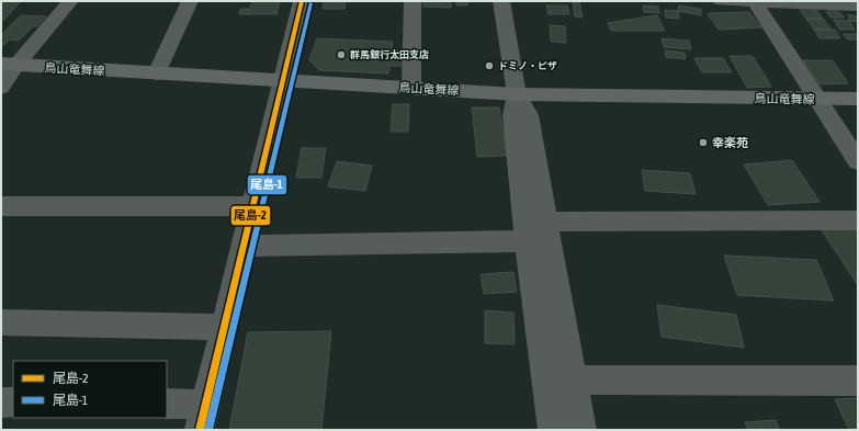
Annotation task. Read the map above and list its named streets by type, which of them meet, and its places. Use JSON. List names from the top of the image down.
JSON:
{
  "streets": {
    "main road": ["鳥山竜舞線"]
  },
  "places": ["群馬銀行太田支店", "ドミノ・ピザ", "幸楽苑"],
  "lines": ["transit line 尾島-2", "transit line 尾島-1"],
  "legend": ["尾島-2", "尾島-1"]
}
